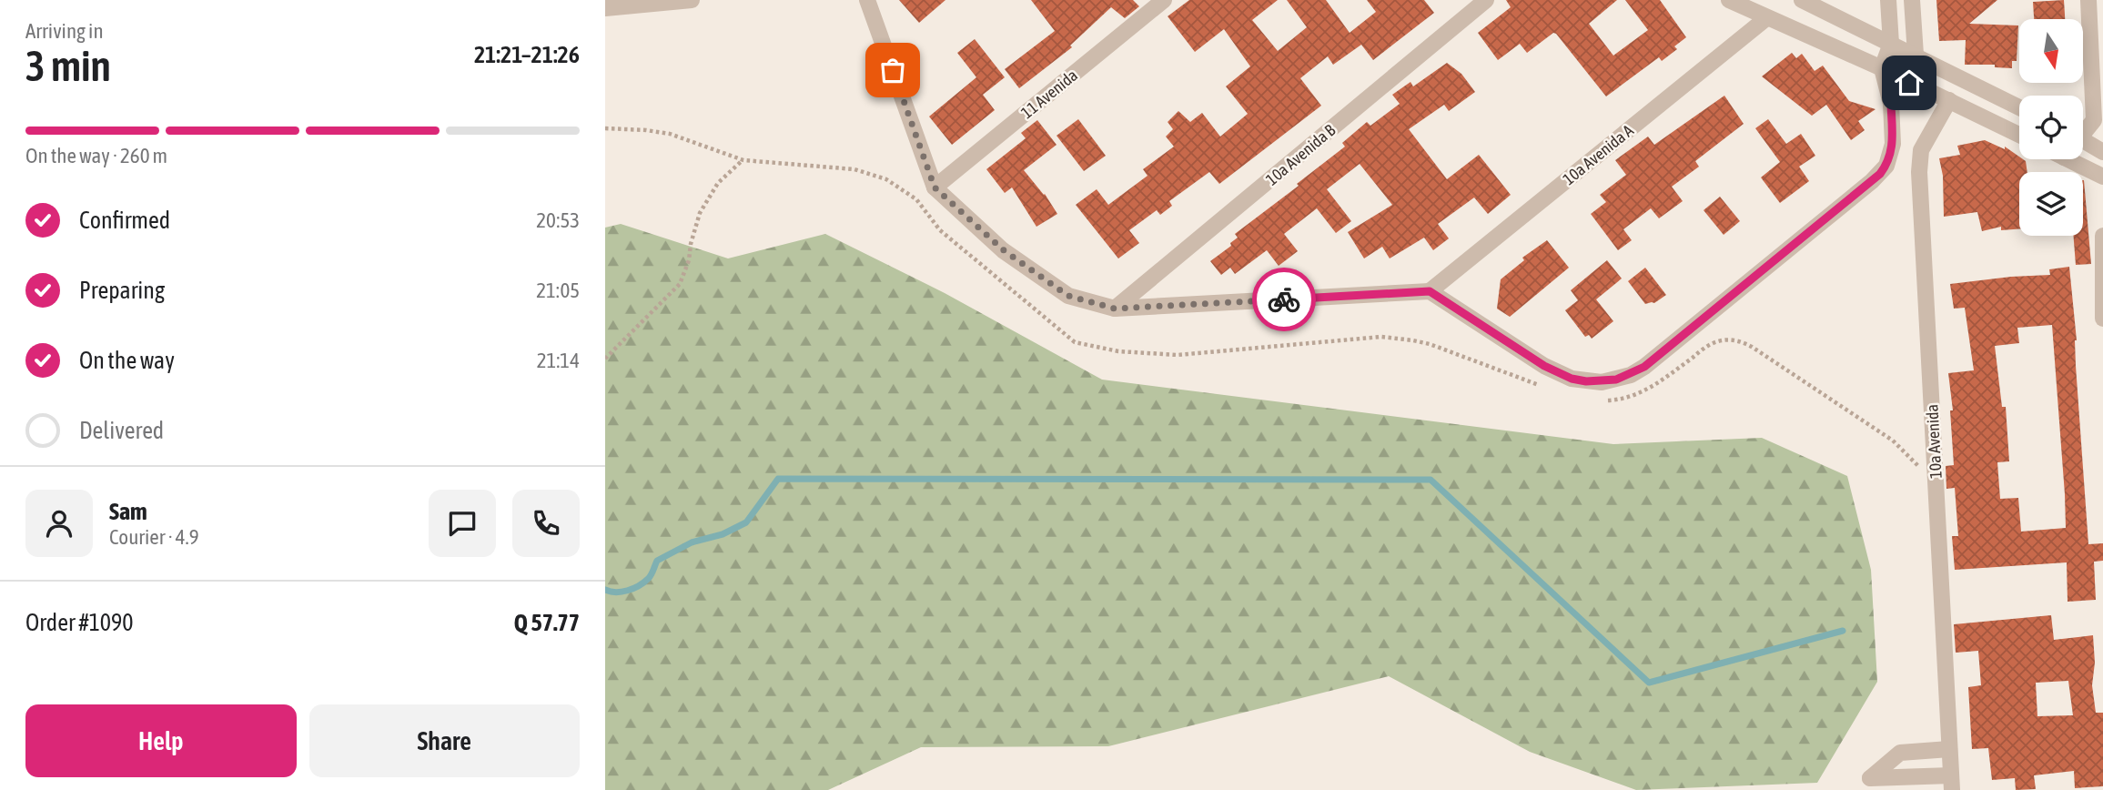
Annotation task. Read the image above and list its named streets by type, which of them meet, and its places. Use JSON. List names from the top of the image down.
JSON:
{
  "streets": {
    "street": [
      "11 Avenida",
      "10a Avenida B",
      "10a Avenida A",
      "10a Avenida"
    ]
  },
  "north": "bottom",
  "page": {
    "heading": ["3 min", "Arriving in", "21:21–21:26"],
    "panel": [
      "Sam",
      "Courier · 4.9",
      "Order #1090",
      "Q 57.77"
    ],
    "bar": "On the way · 260 m",
    "list": [
      ["Confirmed", "20:53"],
      ["Preparing", "21:05"],
      ["On the way", "21:14"],
      "Delivered"
    ],
    "buttons": ["Help", "Share"]
  }
}
